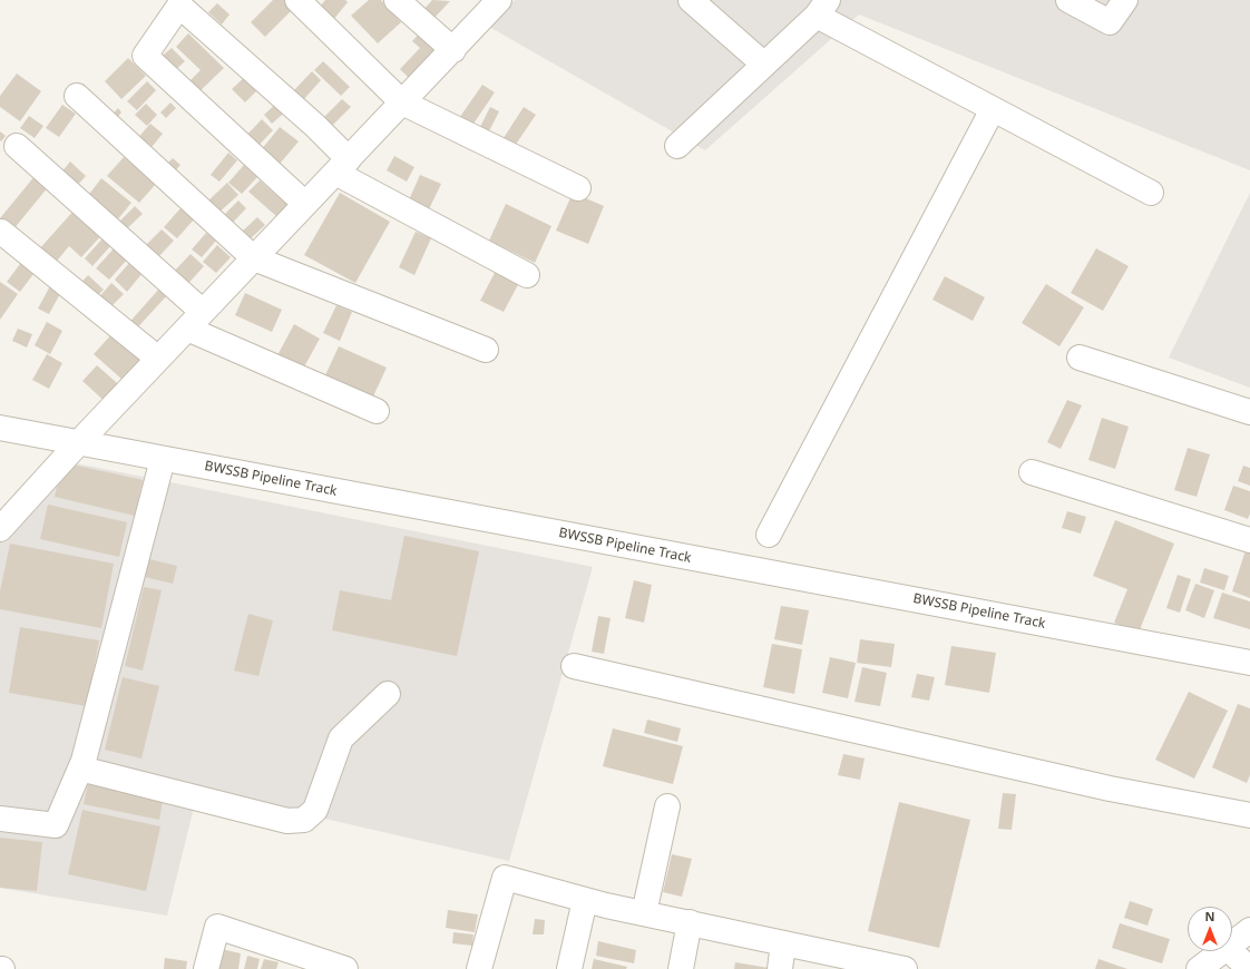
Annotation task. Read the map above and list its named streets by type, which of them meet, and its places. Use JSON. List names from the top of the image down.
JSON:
{
  "streets": {
    "street": ["BWSSB Pipeline Track"]
  },
  "north": "top"
}
